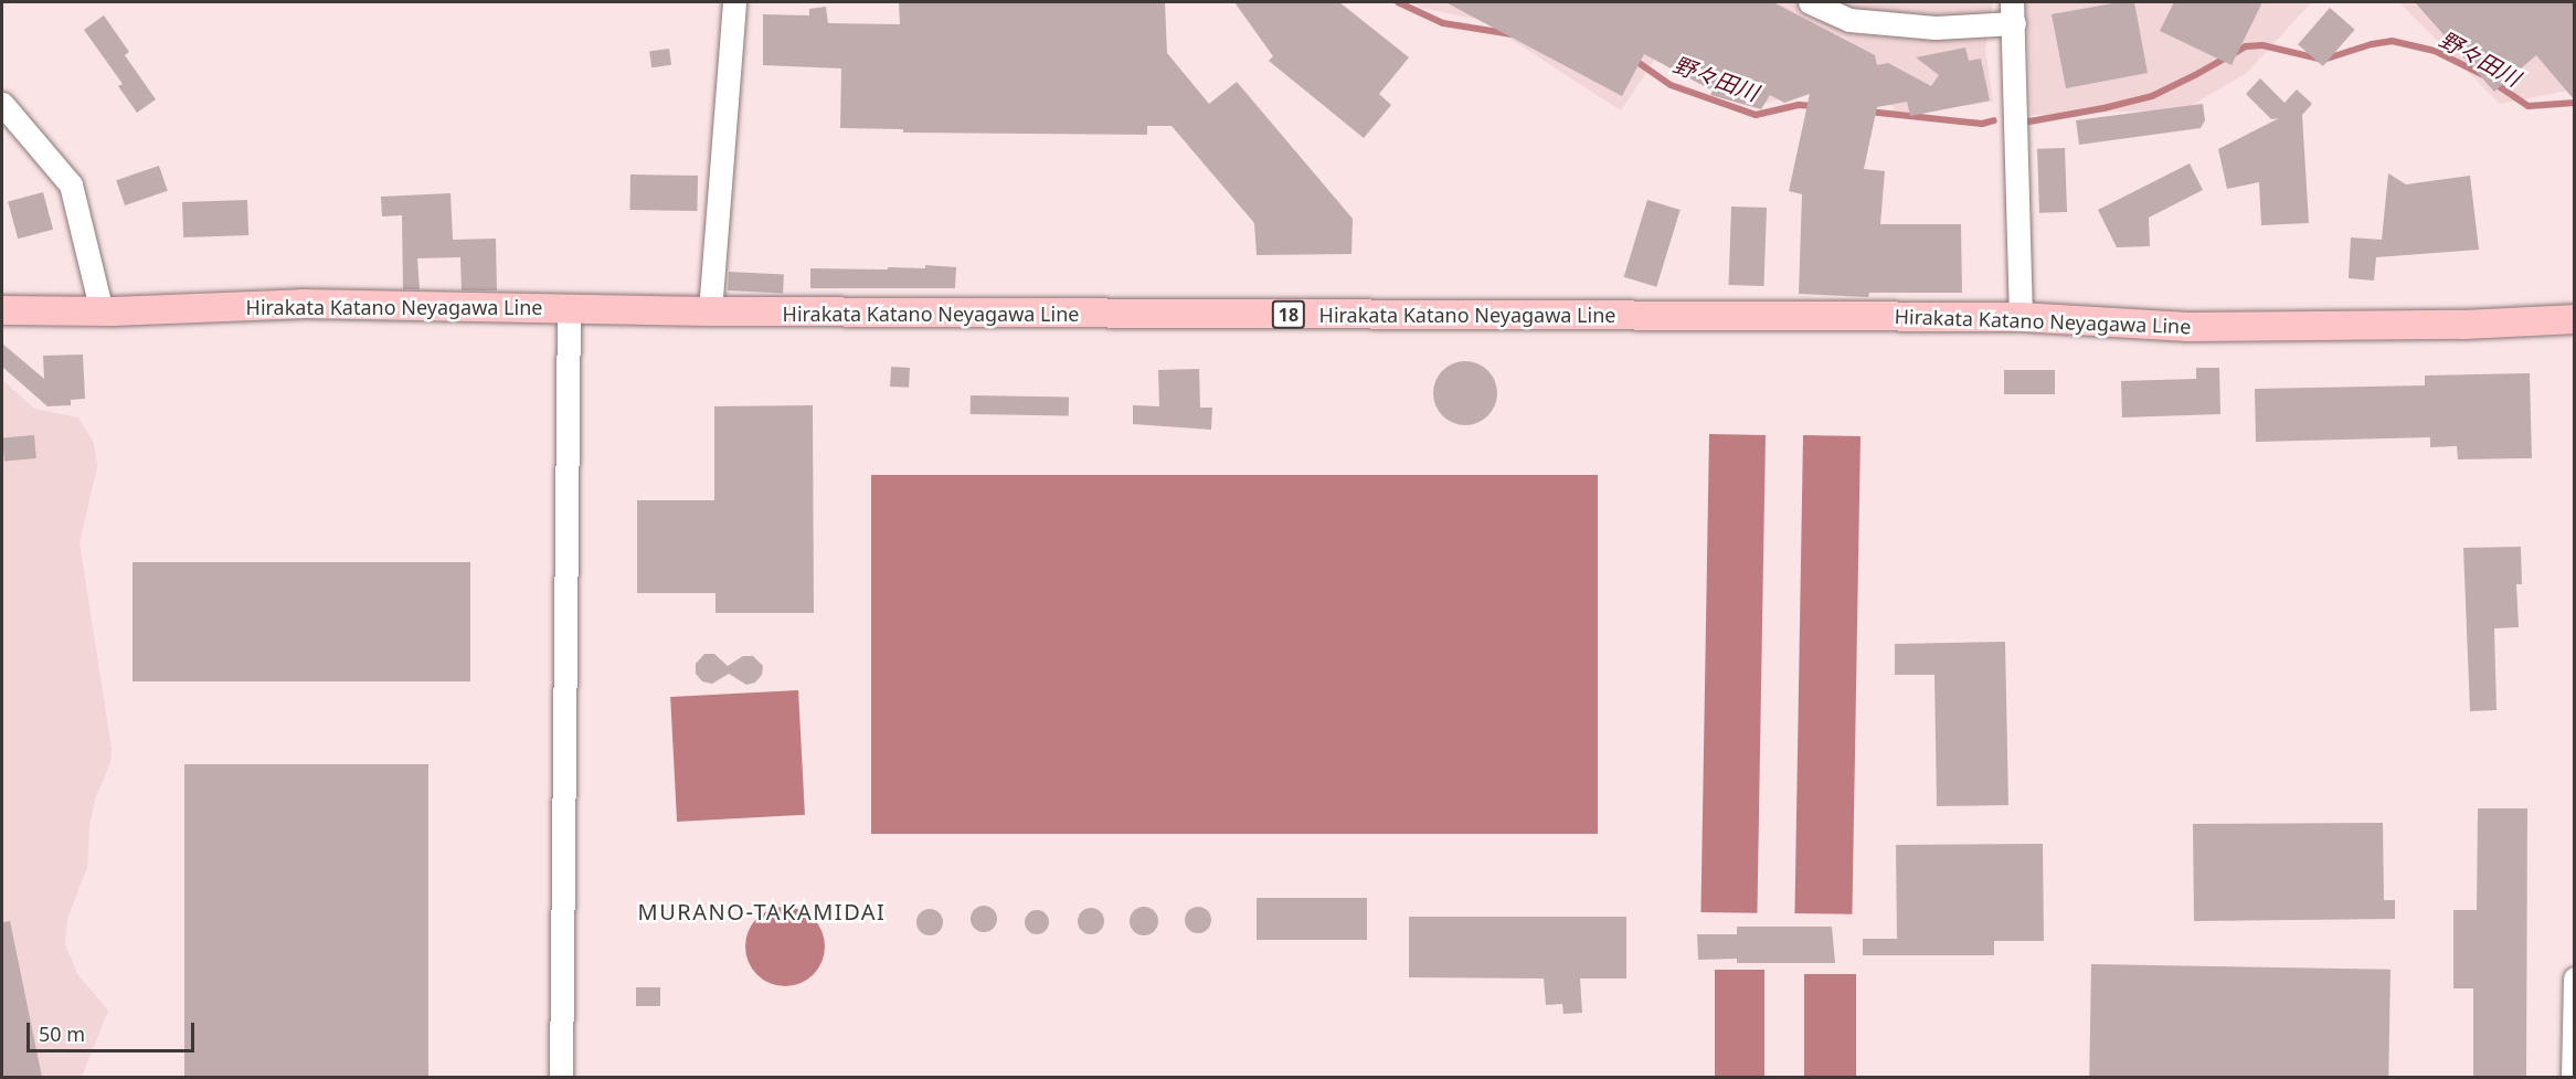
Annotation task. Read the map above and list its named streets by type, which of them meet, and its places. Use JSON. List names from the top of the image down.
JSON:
{
  "streets": {
    "main road": ["Hirakata Katano Neyagawa Line", "18"]
  },
  "districts": ["MURANO-TAKAMIDAI"],
  "water": ["野々田川"],
  "scale_bar": "50 m"
}
